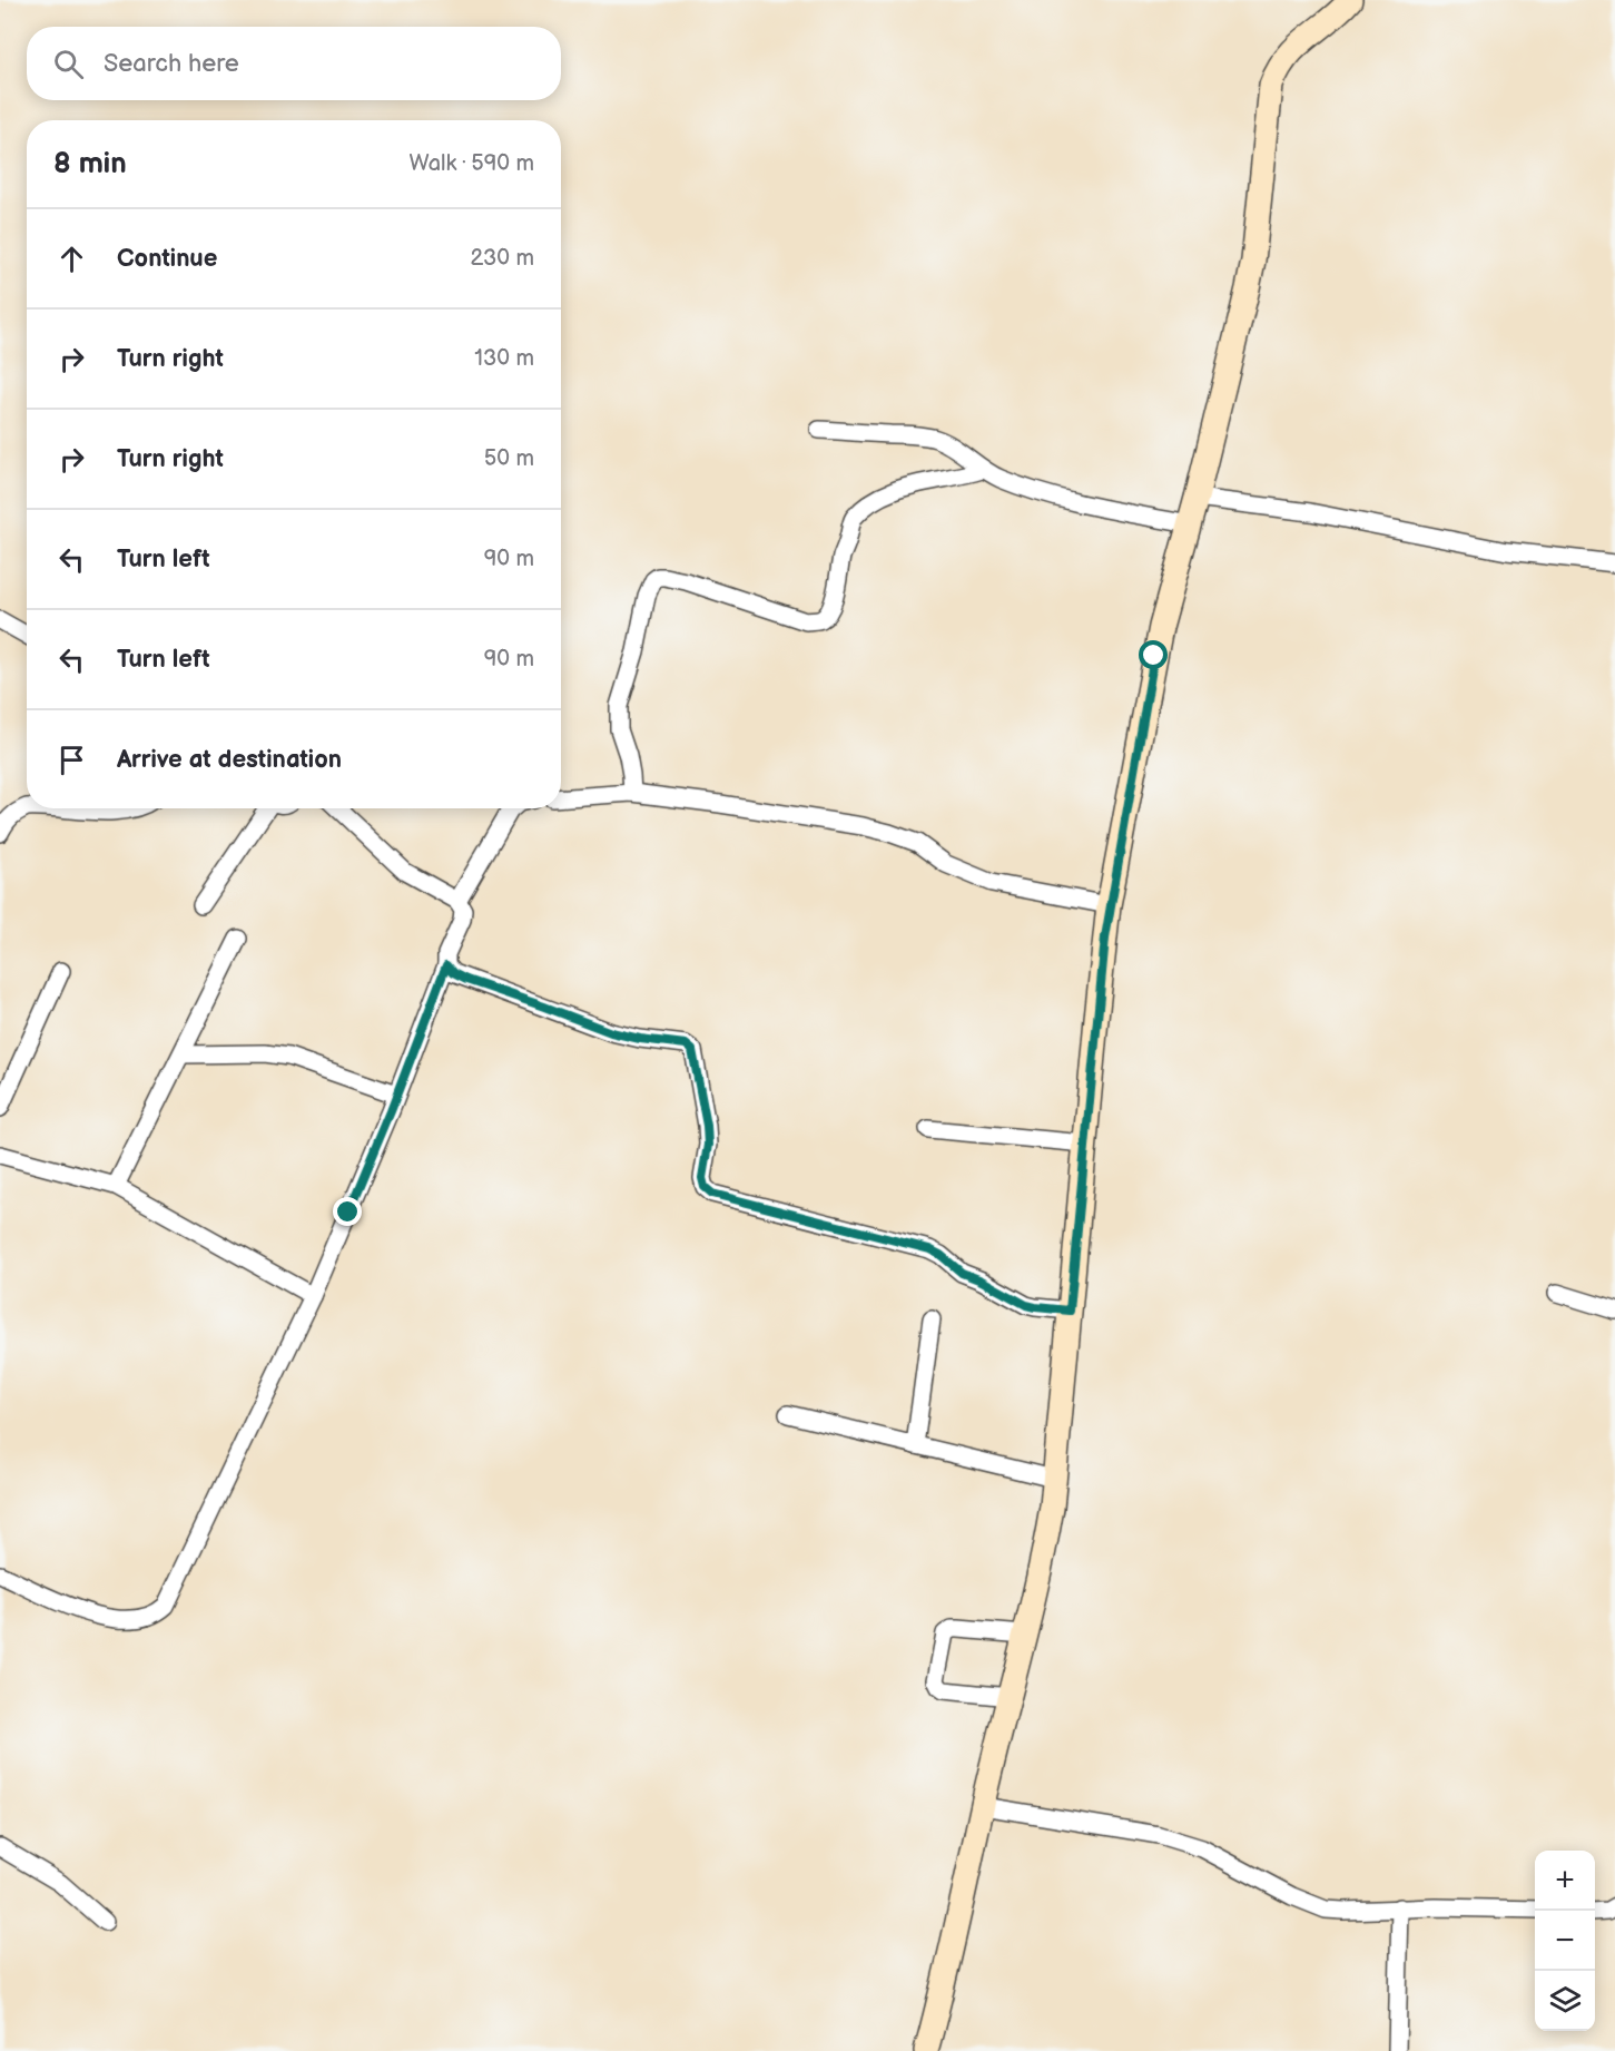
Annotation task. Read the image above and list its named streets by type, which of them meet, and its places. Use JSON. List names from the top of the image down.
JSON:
{
  "page": {
    "search": "Search here",
    "heading": ["8 min", "Walk · 590 m"],
    "list": [
      ["Continue", "230 m"],
      ["Turn right", "130 m"],
      ["Turn right", "50 m"],
      ["Turn left", "90 m"],
      ["Turn left", "90 m"],
      "Arrive at destination"
    ],
    "map_buttons": ["+", "−"]
  }
}
